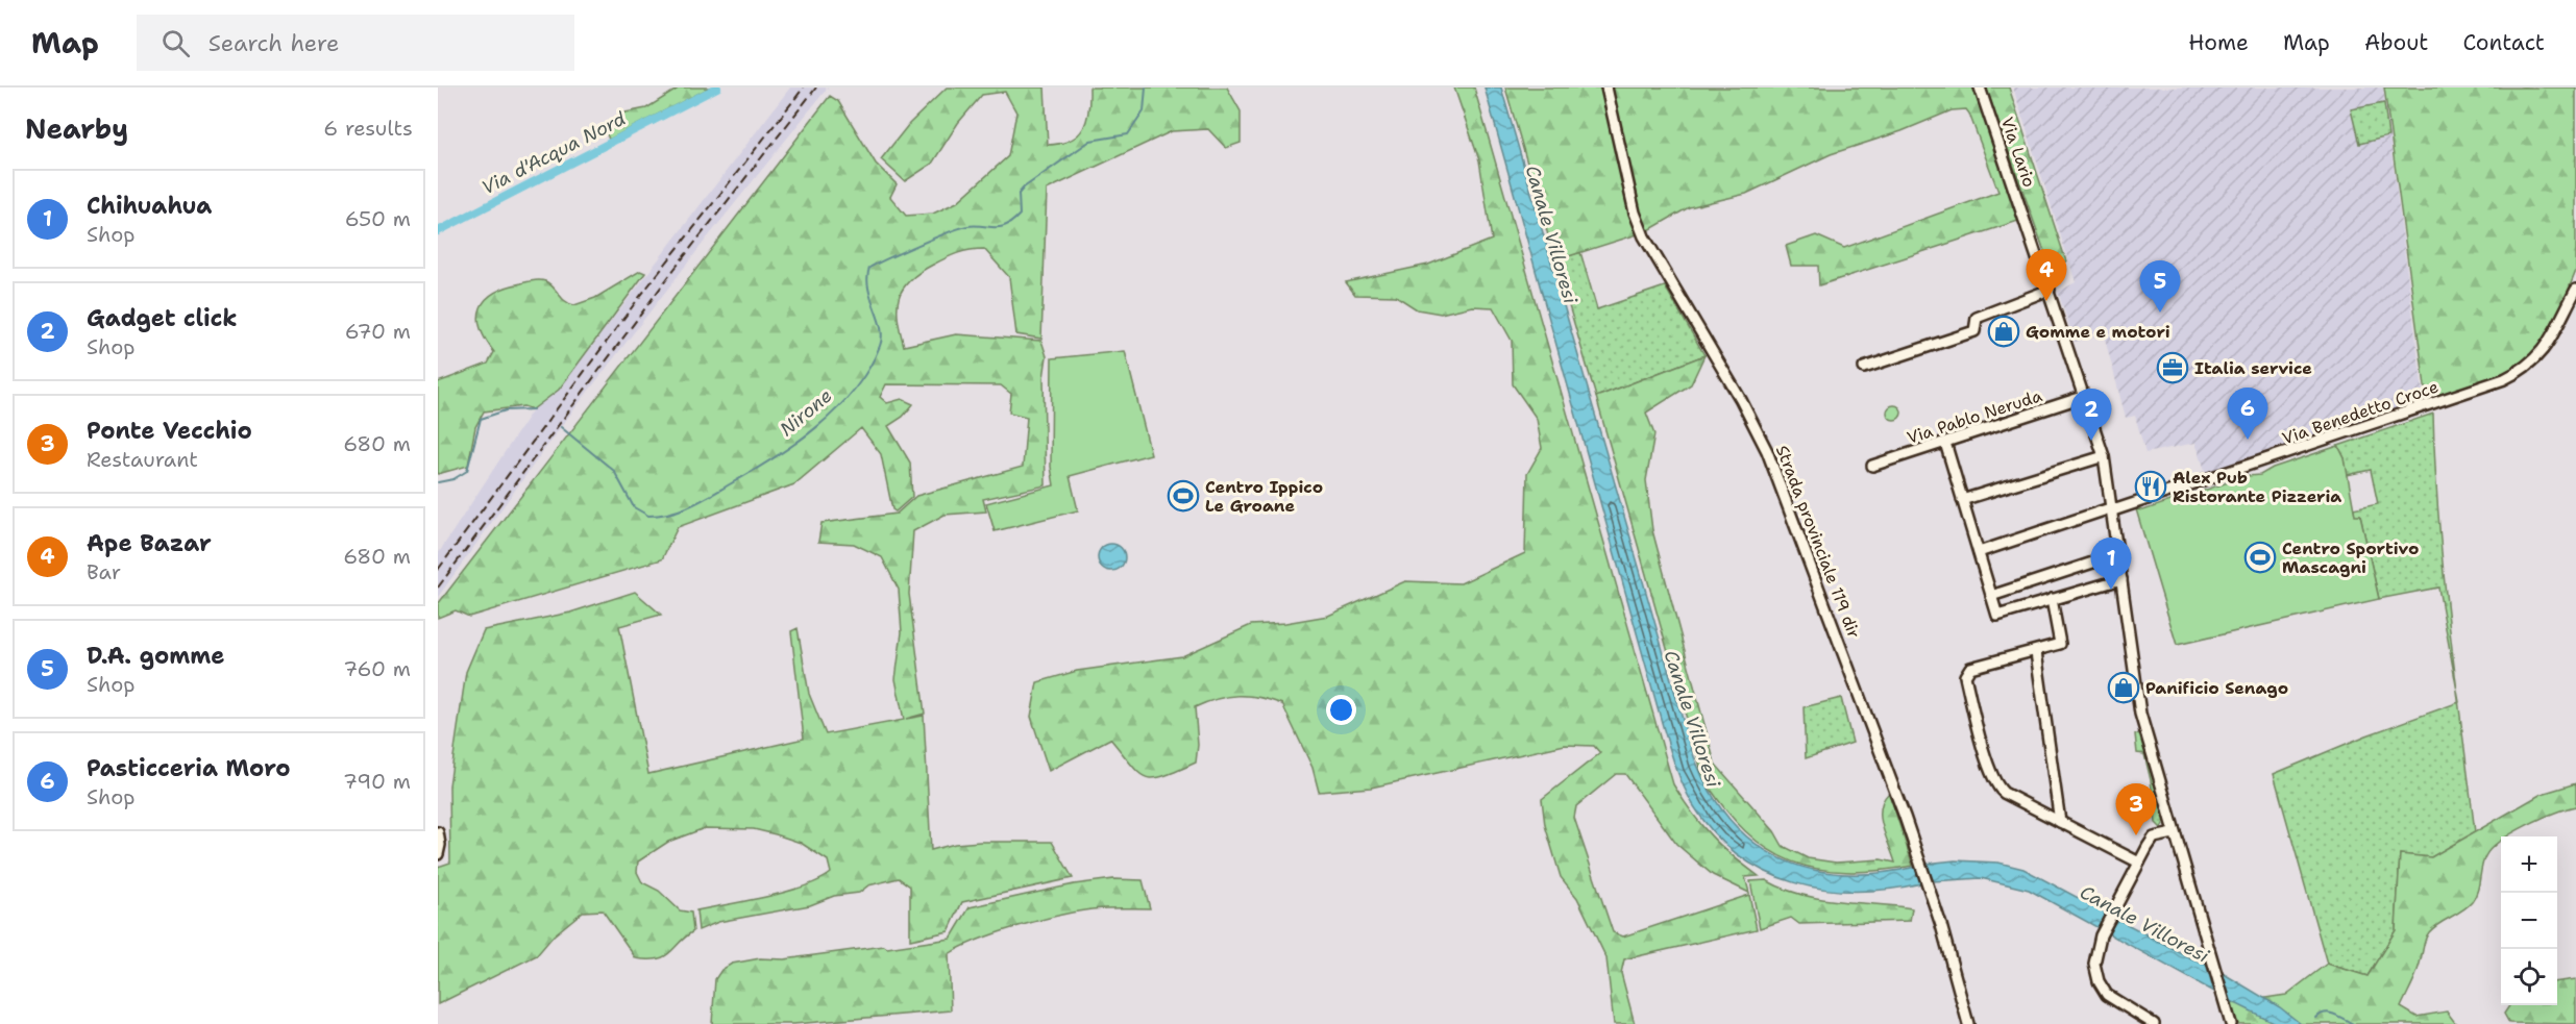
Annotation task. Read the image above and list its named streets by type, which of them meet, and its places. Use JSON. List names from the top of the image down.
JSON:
{
  "streets": {
    "street": [
      "Via Lario",
      "Via Benedetto Croce",
      "Via Pablo Neruda",
      "Strada provinciale 119 dir"
    ]
  },
  "crossings": [
    ["Via Lario", "Via Benedetto Croce"],
    ["Via Lario", "Via Pablo Neruda"]
  ],
  "water": ["Via d'Acqua Nord", "Canale Villoresi", "Nirone"],
  "places": {
    "shop": ["Gomme e motori", "Panificio Senago"],
    "office": ["Italia service"],
    "restaurant": ["Alex Pub Ristorante Pizzeria"],
    "sports": ["Centro Ippico Le Groane", "Centro Sportivo Mascagni"]
  },
  "page": {
    "header": "Map",
    "search": "Search here",
    "nav": [
      "Home",
      "Map",
      "About",
      "Contact"
    ],
    "heading": ["Nearby", "6 results"],
    "list": [
      {
        "mark": "1",
        "name": "Chihuahua",
        "note": "Shop",
        "value": "650 m"
      },
      {
        "mark": "2",
        "name": "Gadget click",
        "note": "Shop",
        "value": "670 m"
      },
      {
        "mark": "3",
        "name": "Ponte Vecchio",
        "note": "Restaurant",
        "value": "680 m"
      },
      {
        "mark": "4",
        "name": "Ape Bazar",
        "note": "Bar",
        "value": "680 m"
      },
      {
        "mark": "5",
        "name": "D.A. gomme",
        "note": "Shop",
        "value": "760 m"
      },
      {
        "mark": "6",
        "name": "Pasticceria Moro",
        "note": "Shop",
        "value": "790 m"
      }
    ],
    "pins": [
      "4",
      "5",
      "6",
      "2",
      "1",
      "3"
    ],
    "map_buttons": ["+", "−"]
  }
}
